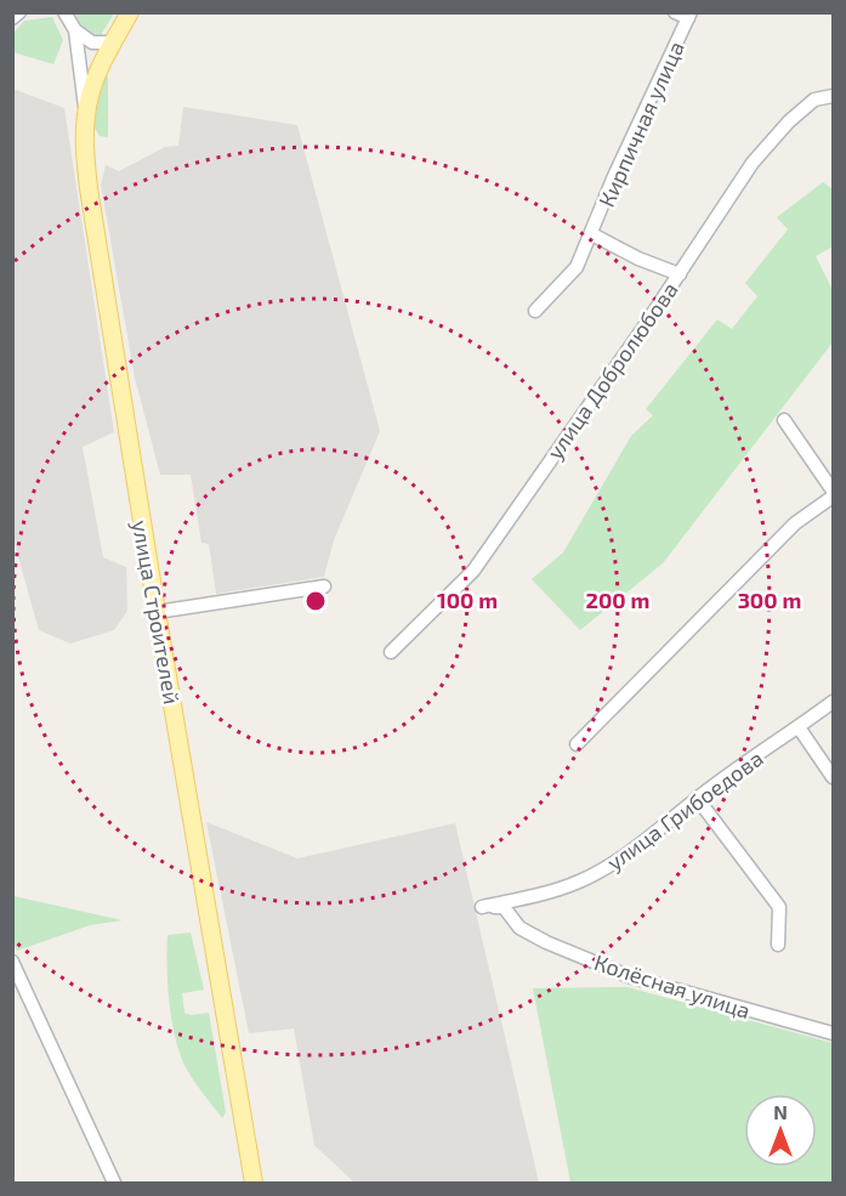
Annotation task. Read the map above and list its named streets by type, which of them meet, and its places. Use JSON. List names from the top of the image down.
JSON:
{
  "streets": {
    "main road": ["улица Строителей"],
    "street": [
      "Кирпичная улица",
      "улица Добролюбова",
      "улица Грибоедова",
      "Колёсная улица"
    ]
  },
  "crossings": [
    ["Кирпичная улица", "улица Добролюбова"],
    ["улица Грибоедова", "Колёсная улица"]
  ],
  "north": "top",
  "rings": ["100 m", "200 m", "300 m"]
}
